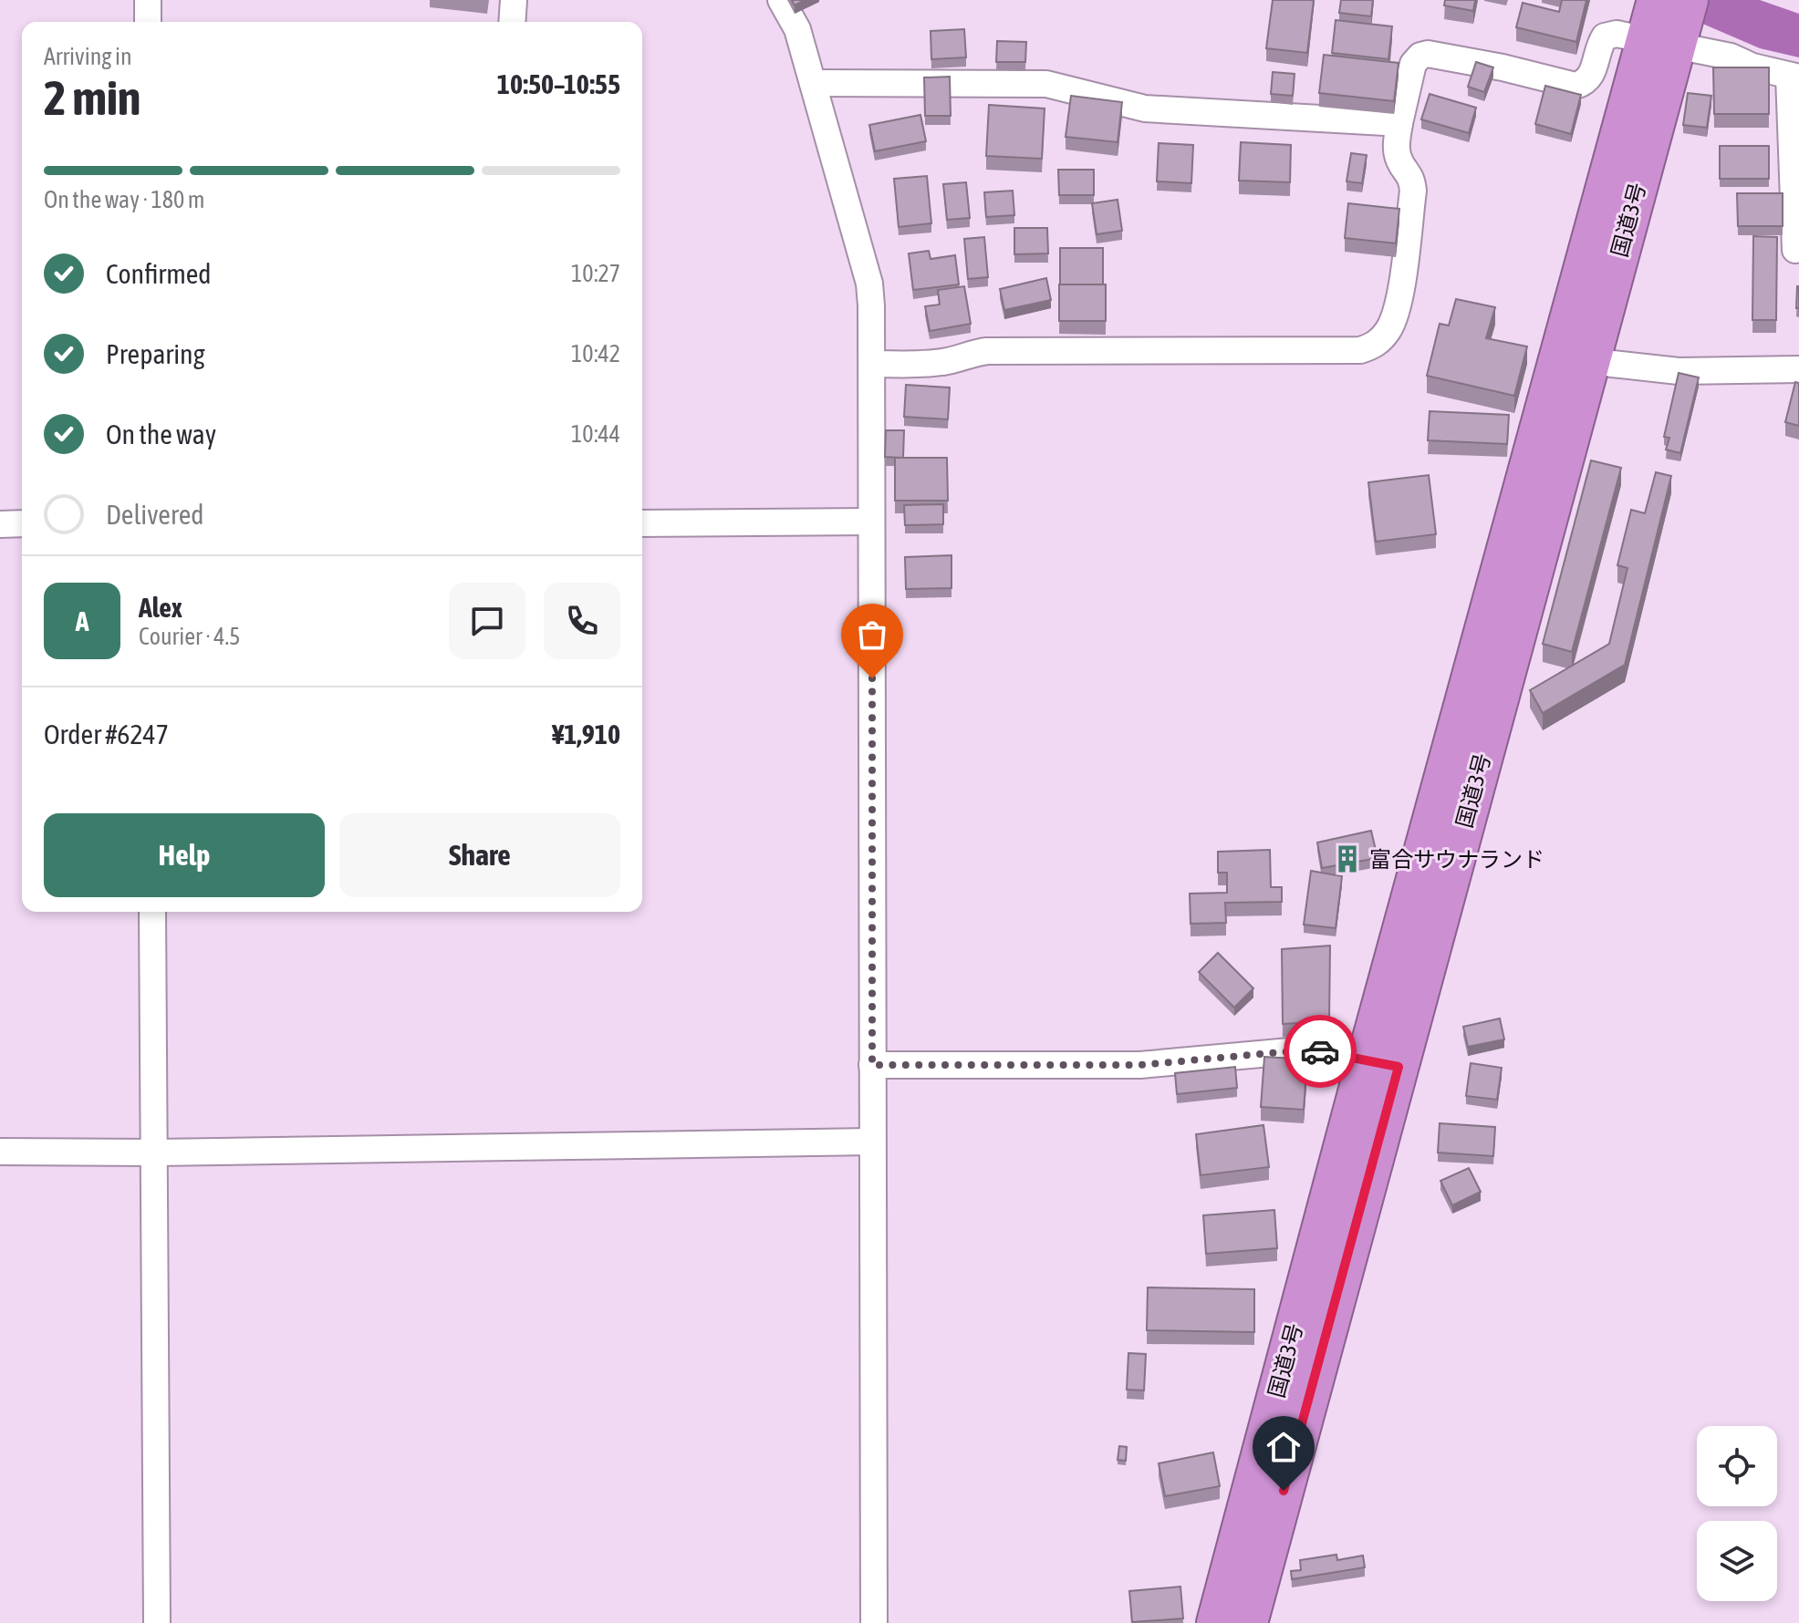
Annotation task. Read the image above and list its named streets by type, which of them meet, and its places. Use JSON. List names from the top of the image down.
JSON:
{
  "streets": {
    "highway": ["国道3号"]
  },
  "places": {
    "building": ["富合サウナランド"]
  },
  "page": {
    "heading": ["2 min", "Arriving in", "10:50–10:55"],
    "panel": [
      "Alex",
      "Courier · 4.5",
      "Order #6247",
      "¥1,910"
    ],
    "bar": "On the way · 180 m",
    "list": [
      ["Confirmed", "10:27"],
      ["Preparing", "10:42"],
      ["On the way", "10:44"],
      "Delivered"
    ],
    "round": "A",
    "buttons": ["Help", "Share"]
  }
}
